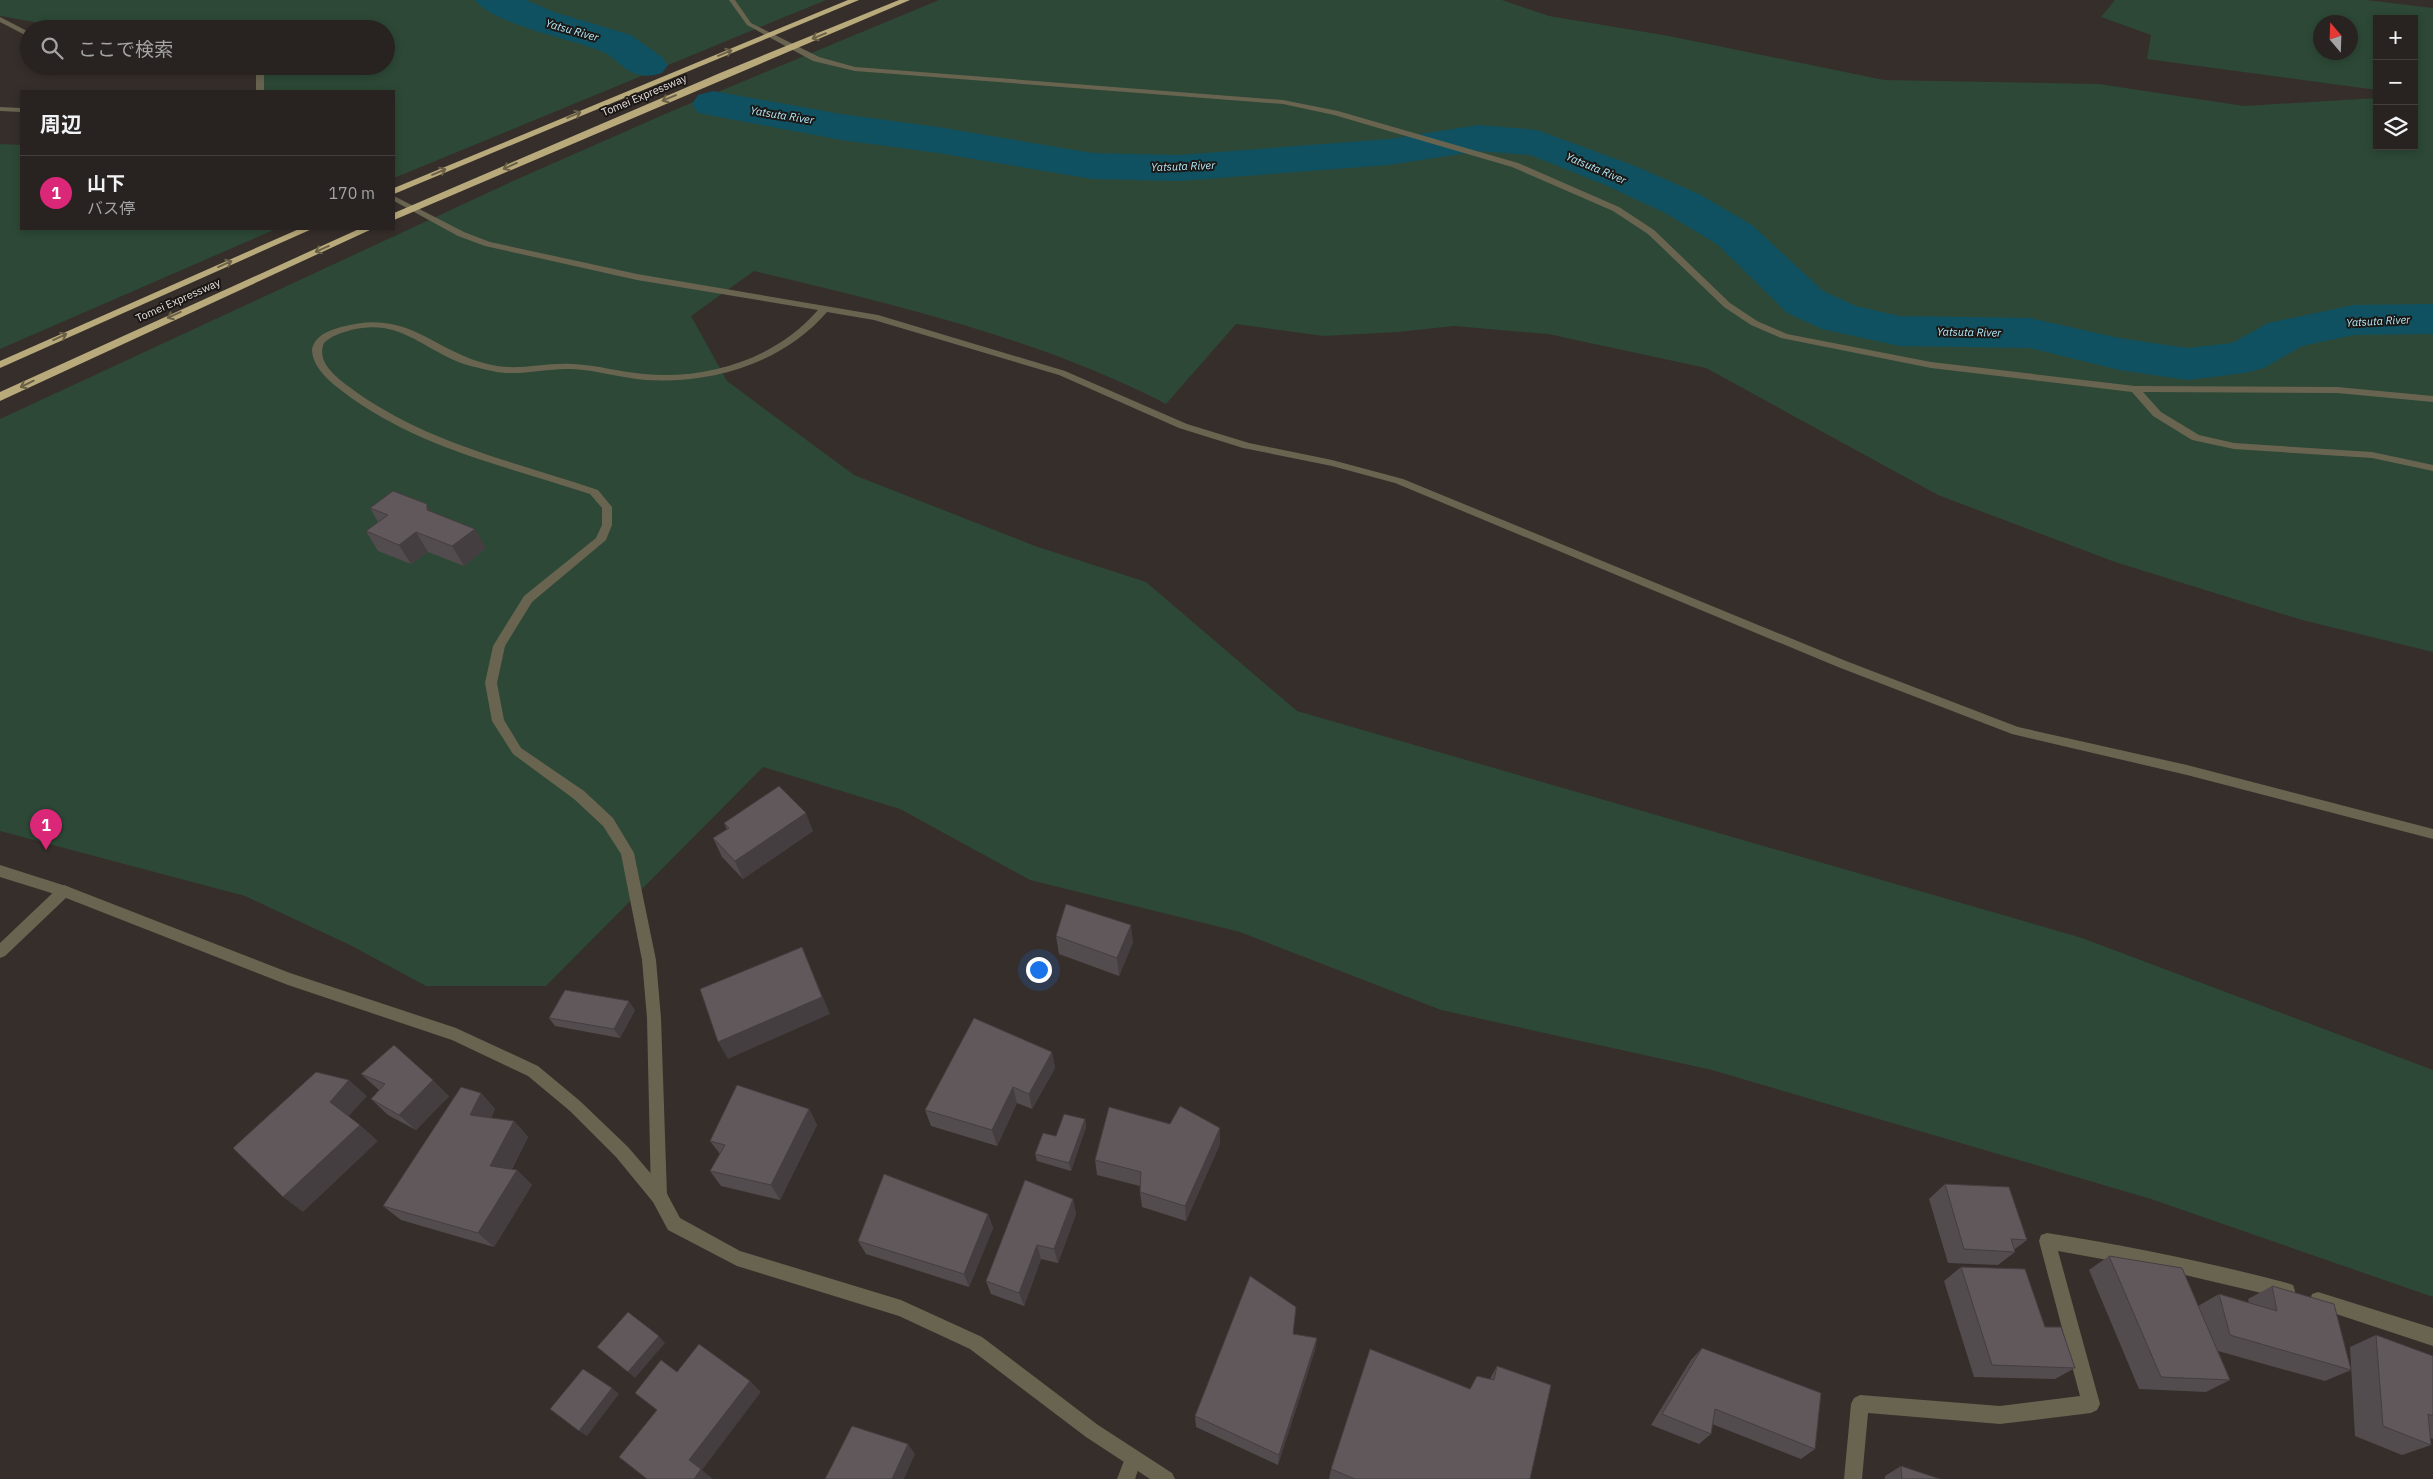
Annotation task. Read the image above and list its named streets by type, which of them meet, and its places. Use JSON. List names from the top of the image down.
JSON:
{
  "streets": {
    "highway": ["Tomei Expressway"]
  },
  "water": ["Yatsu River", "Yatsuta River"],
  "north": "top",
  "page": {
    "map_buttons": ["+", "−"],
    "search": "ここで検索",
    "heading": "周辺",
    "list": [
      {
        "mark": "1",
        "name": "山下",
        "note": "バス停",
        "value": "170 m"
      }
    ],
    "pins": "1"
  }
}
